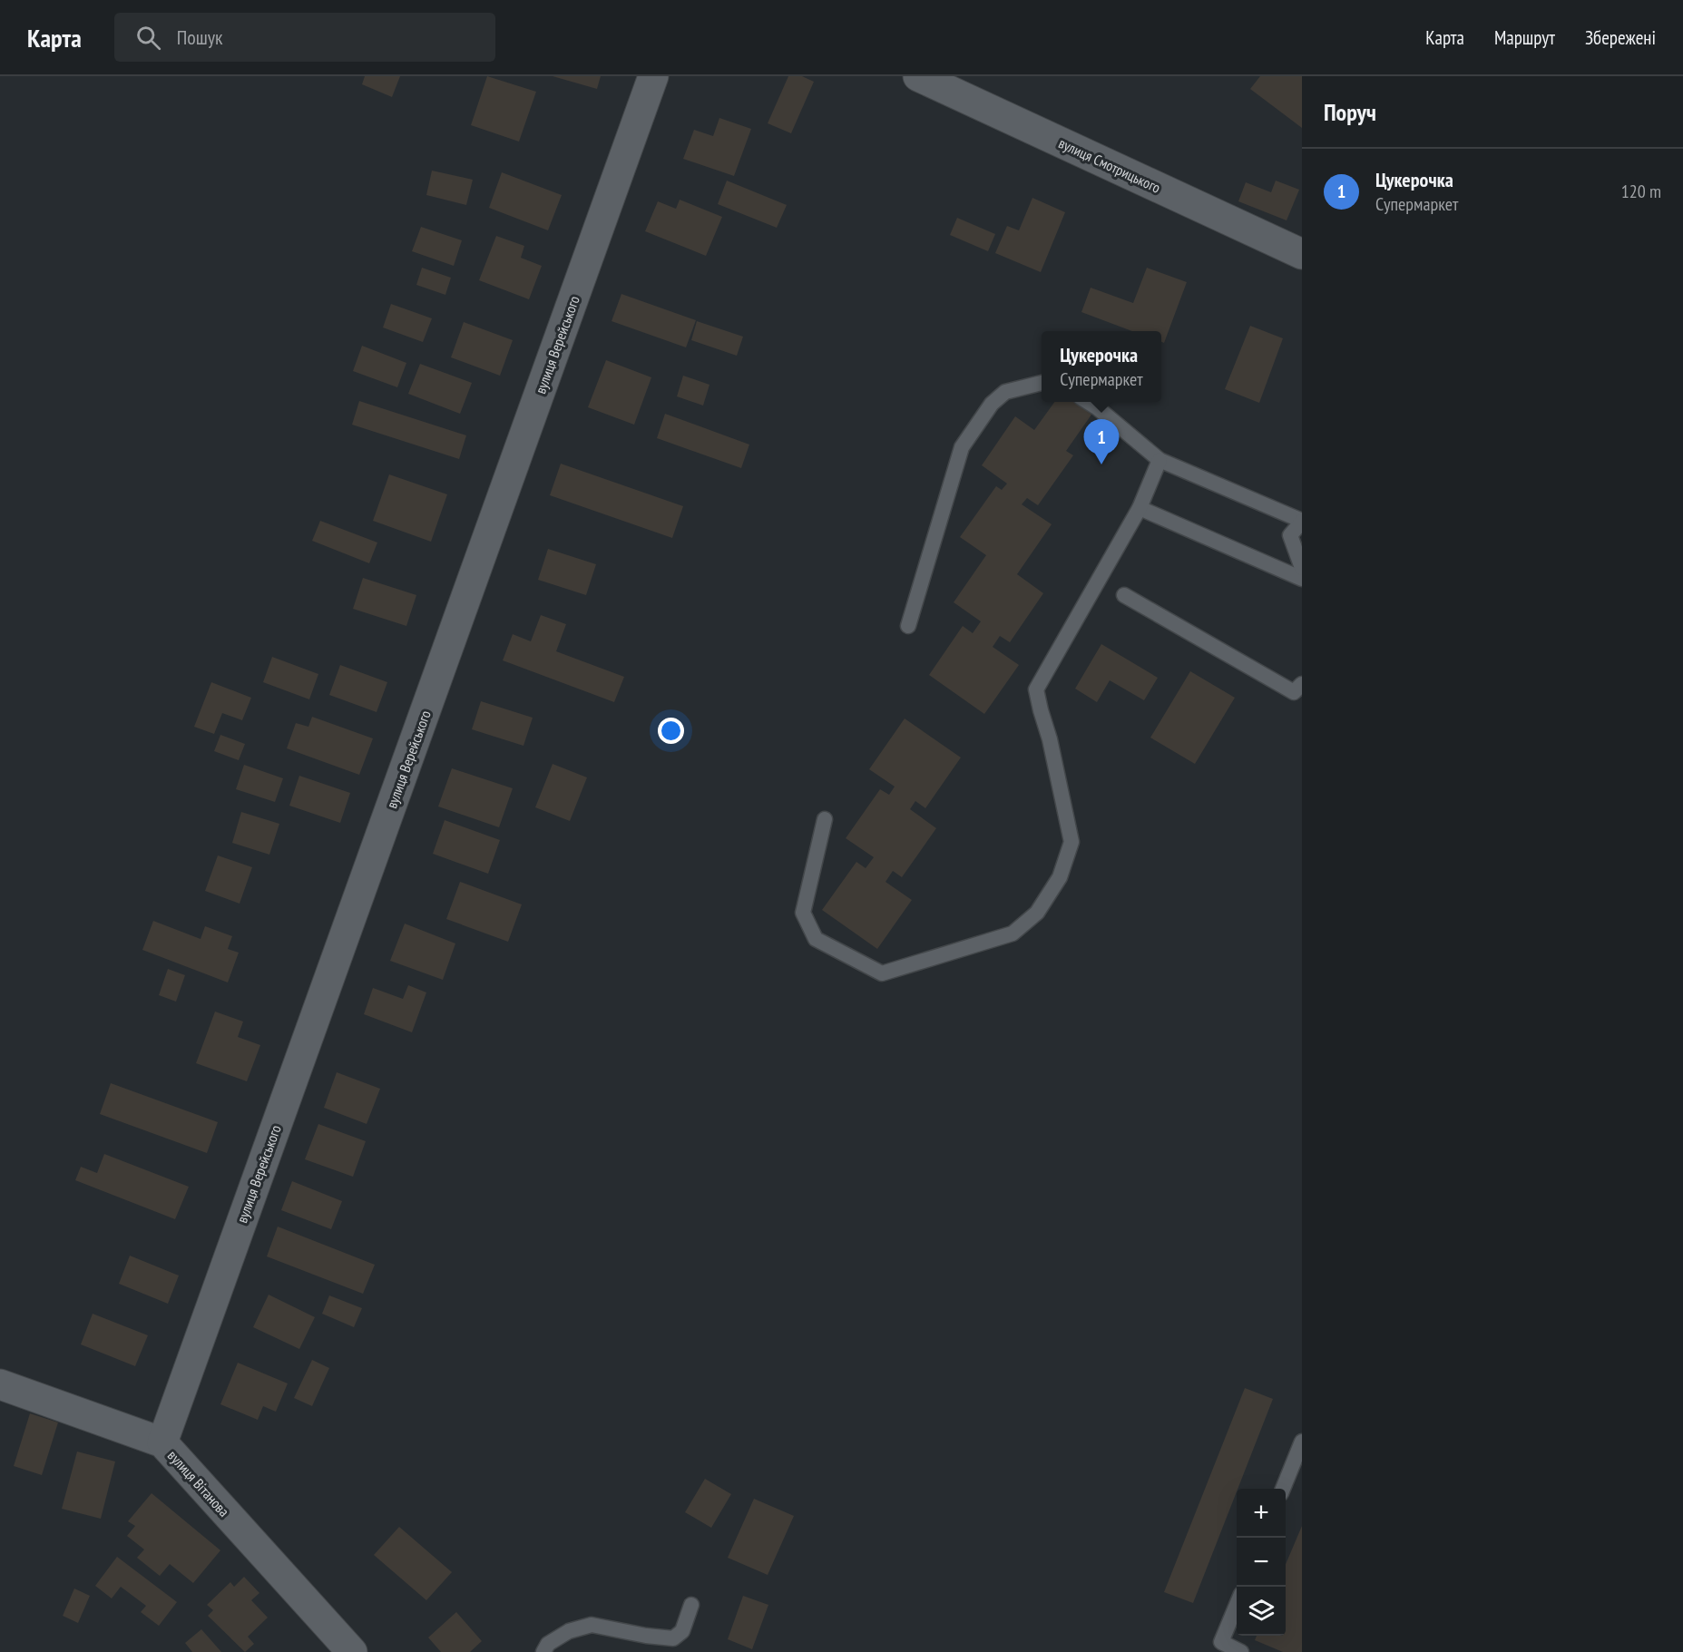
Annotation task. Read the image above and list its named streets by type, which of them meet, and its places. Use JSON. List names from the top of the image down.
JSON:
{
  "streets": {
    "street": ["вулиця Смотрицького", "вулиця Верейського", "вулиця Вітанова"]
  },
  "crossings": [
    ["вулиця Верейського", "вулиця Вітанова"]
  ],
  "page": {
    "header": "Карта",
    "search": "Пошук",
    "nav": ["Карта", "Маршрут", "Збережені"],
    "heading": "Поруч",
    "list": [
      {
        "mark": "1",
        "name": "Цукерочка",
        "note": "Супермаркет",
        "value": "120 m"
      }
    ],
    "popup": ["Цукерочка", "Супермаркет"],
    "pins": "1",
    "map_buttons": ["+", "−"]
  }
}
